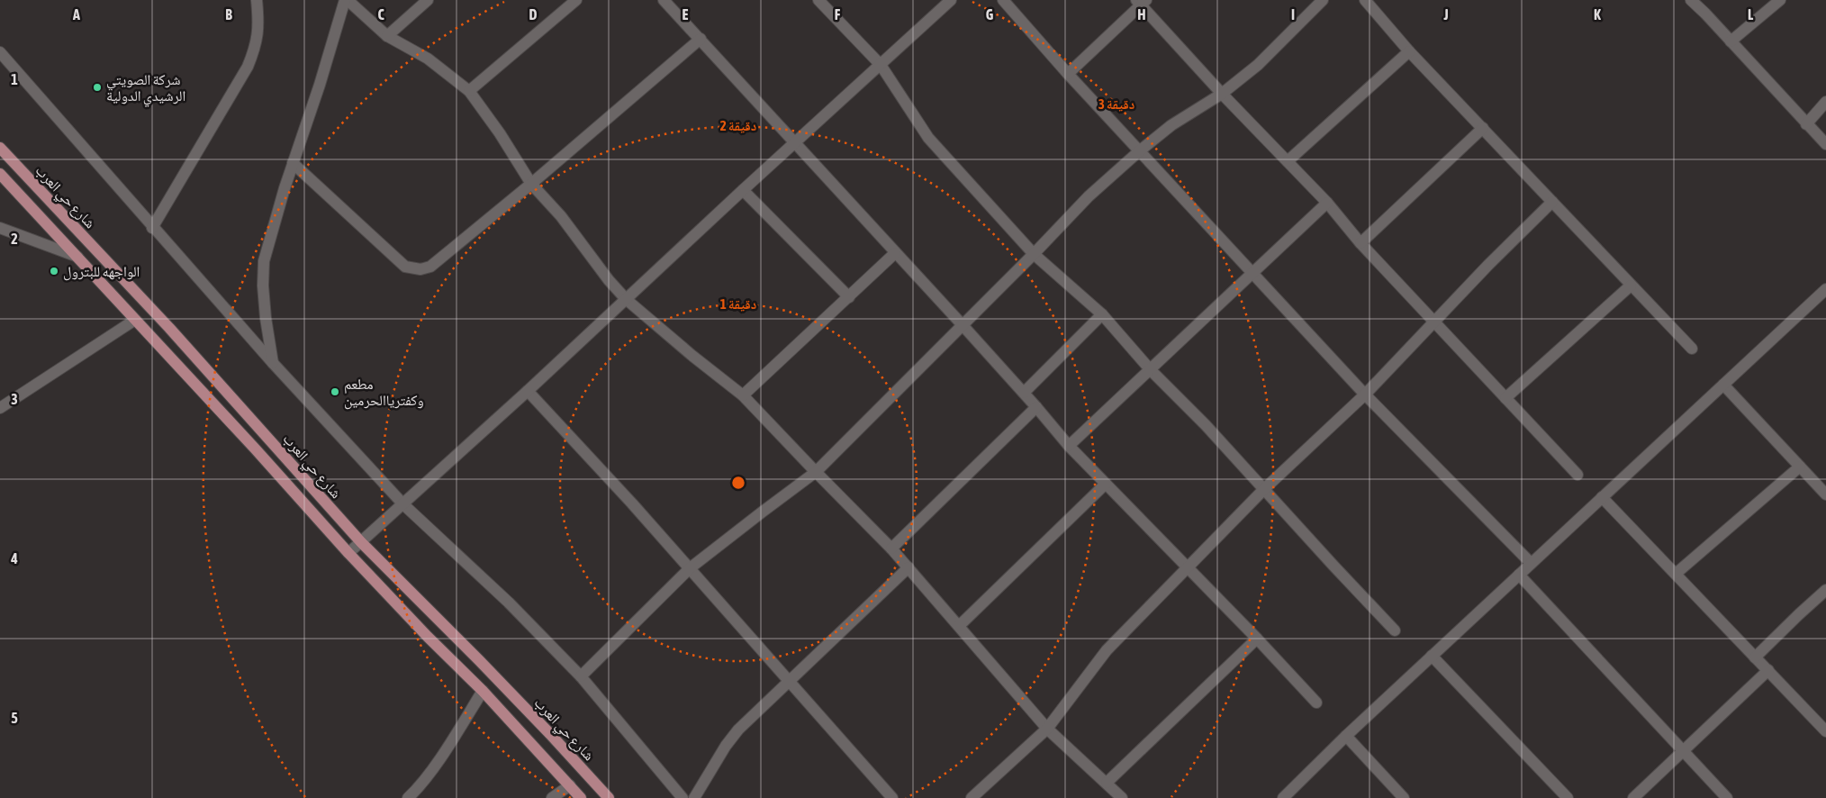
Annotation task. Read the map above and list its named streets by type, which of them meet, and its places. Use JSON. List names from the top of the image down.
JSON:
{
  "streets": {
    "main road": ["شارع حي العرب"]
  },
  "places": ["شركة الصويتي الرشيدي الدولية", "الواجهه للبترول", "مطعم وكفترياالحرمين"],
  "grid": {
    "columns": [
      "A",
      "B",
      "C",
      "D",
      "E",
      "F",
      "G",
      "H",
      "I",
      "J",
      "K",
      "L"
    ],
    "rows": [
      "1",
      "2",
      "3",
      "4",
      "5"
    ]
  },
  "rings": ["3 دقيقة", "2 دقيقة", "1 دقيقة"]
}
